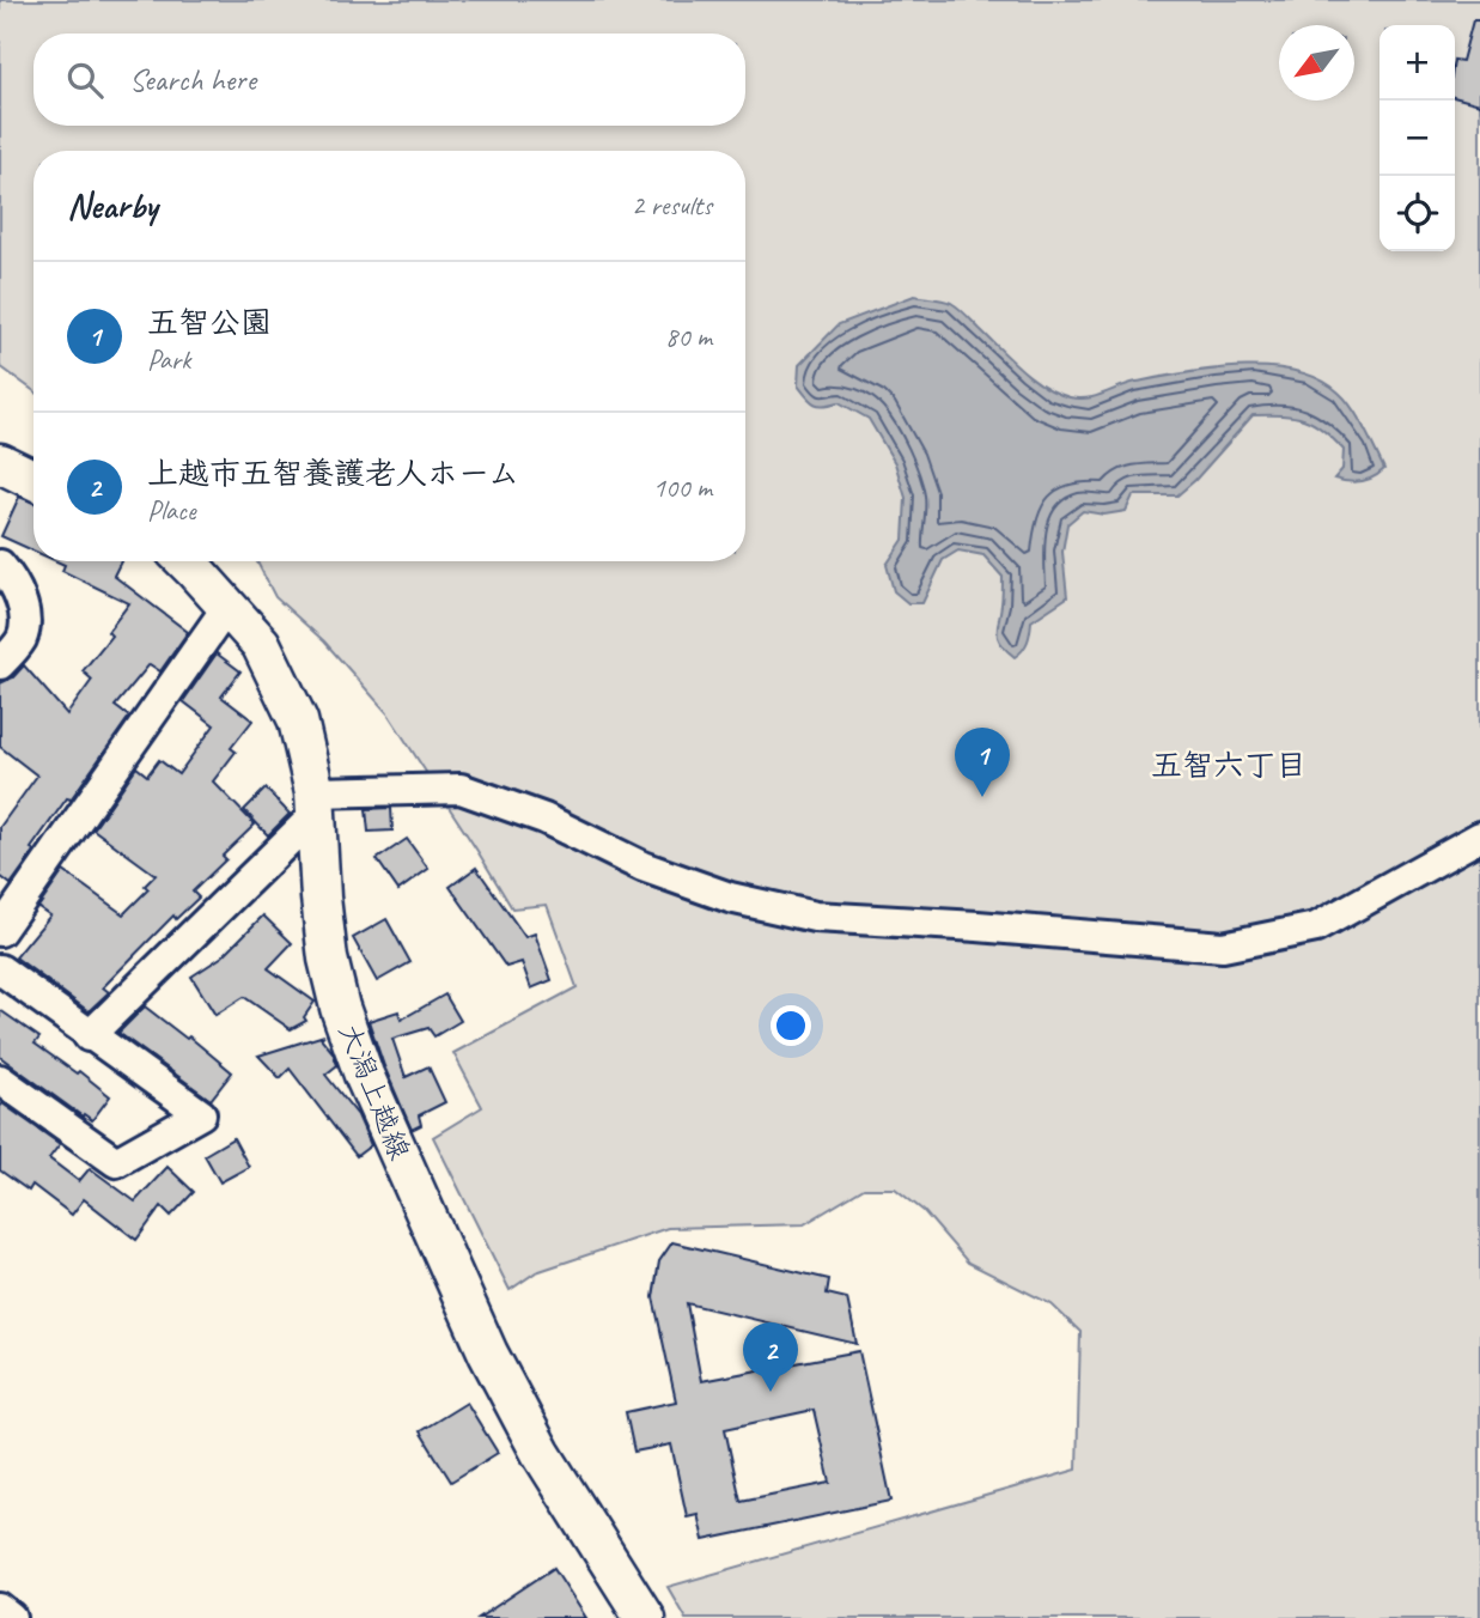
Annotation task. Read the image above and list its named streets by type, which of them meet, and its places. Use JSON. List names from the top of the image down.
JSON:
{
  "streets": {
    "main road": ["大潟上越線"]
  },
  "districts": ["五智六丁目"],
  "north": "bottom left",
  "page": {
    "map_buttons": ["+", "−"],
    "search": "Search here",
    "heading": ["Nearby", "2 results"],
    "list": [
      {
        "mark": "1",
        "name": "五智公園",
        "note": "Park",
        "value": "80 m"
      },
      {
        "mark": "2",
        "name": "上越市五智養護老人ホーム",
        "note": "Place",
        "value": "100 m"
      }
    ],
    "pins": ["1", "2"]
  }
}
